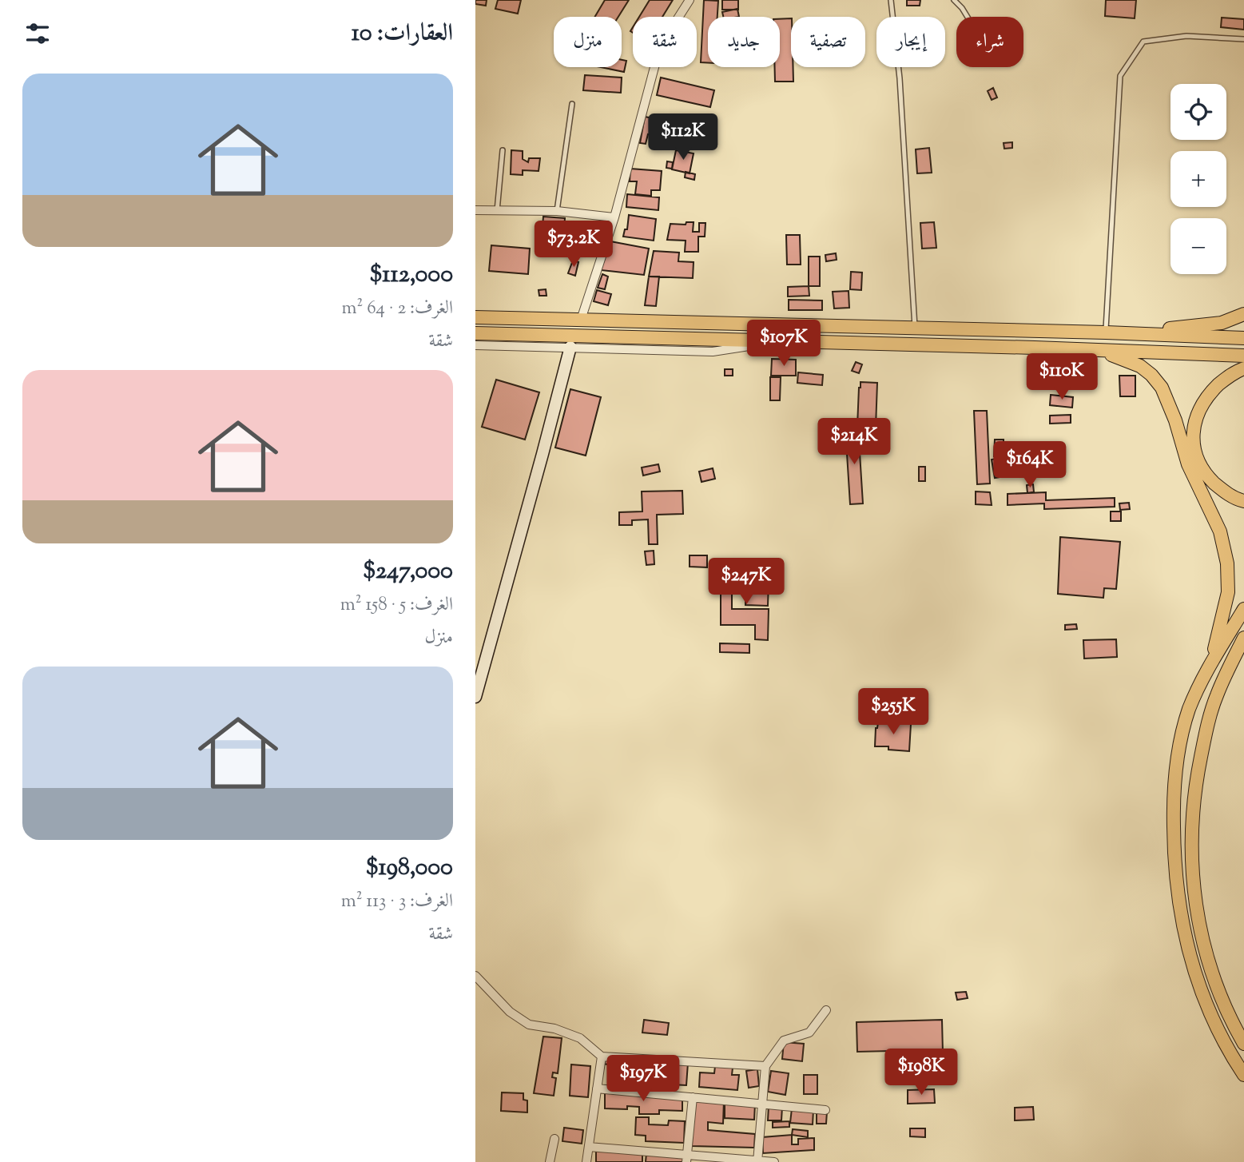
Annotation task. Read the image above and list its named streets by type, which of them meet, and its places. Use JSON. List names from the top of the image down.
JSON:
{
  "page": {
    "heading": "العقارات: 10",
    "chip": [
      "شراء",
      "إيجار",
      "تصفية",
      "جديد",
      "شقة",
      "منزل"
    ],
    "list": [
      {
        "name": "$112,000",
        "note": "الغرف: 2 · 64 m² · شقة"
      },
      {
        "name": "$247,000",
        "note": "الغرف: 5 · 158 m² · منزل"
      },
      {
        "name": "$198,000",
        "note": "الغرف: 3 · 113 m² · شقة"
      }
    ],
    "map_buttons": ["+", "−"],
    "price": [
      "$112K",
      "$73.2K",
      "$107K",
      "$110K",
      "$214K",
      "$164K",
      "$247K",
      "$255K",
      "$198K",
      "$197K"
    ]
  }
}
